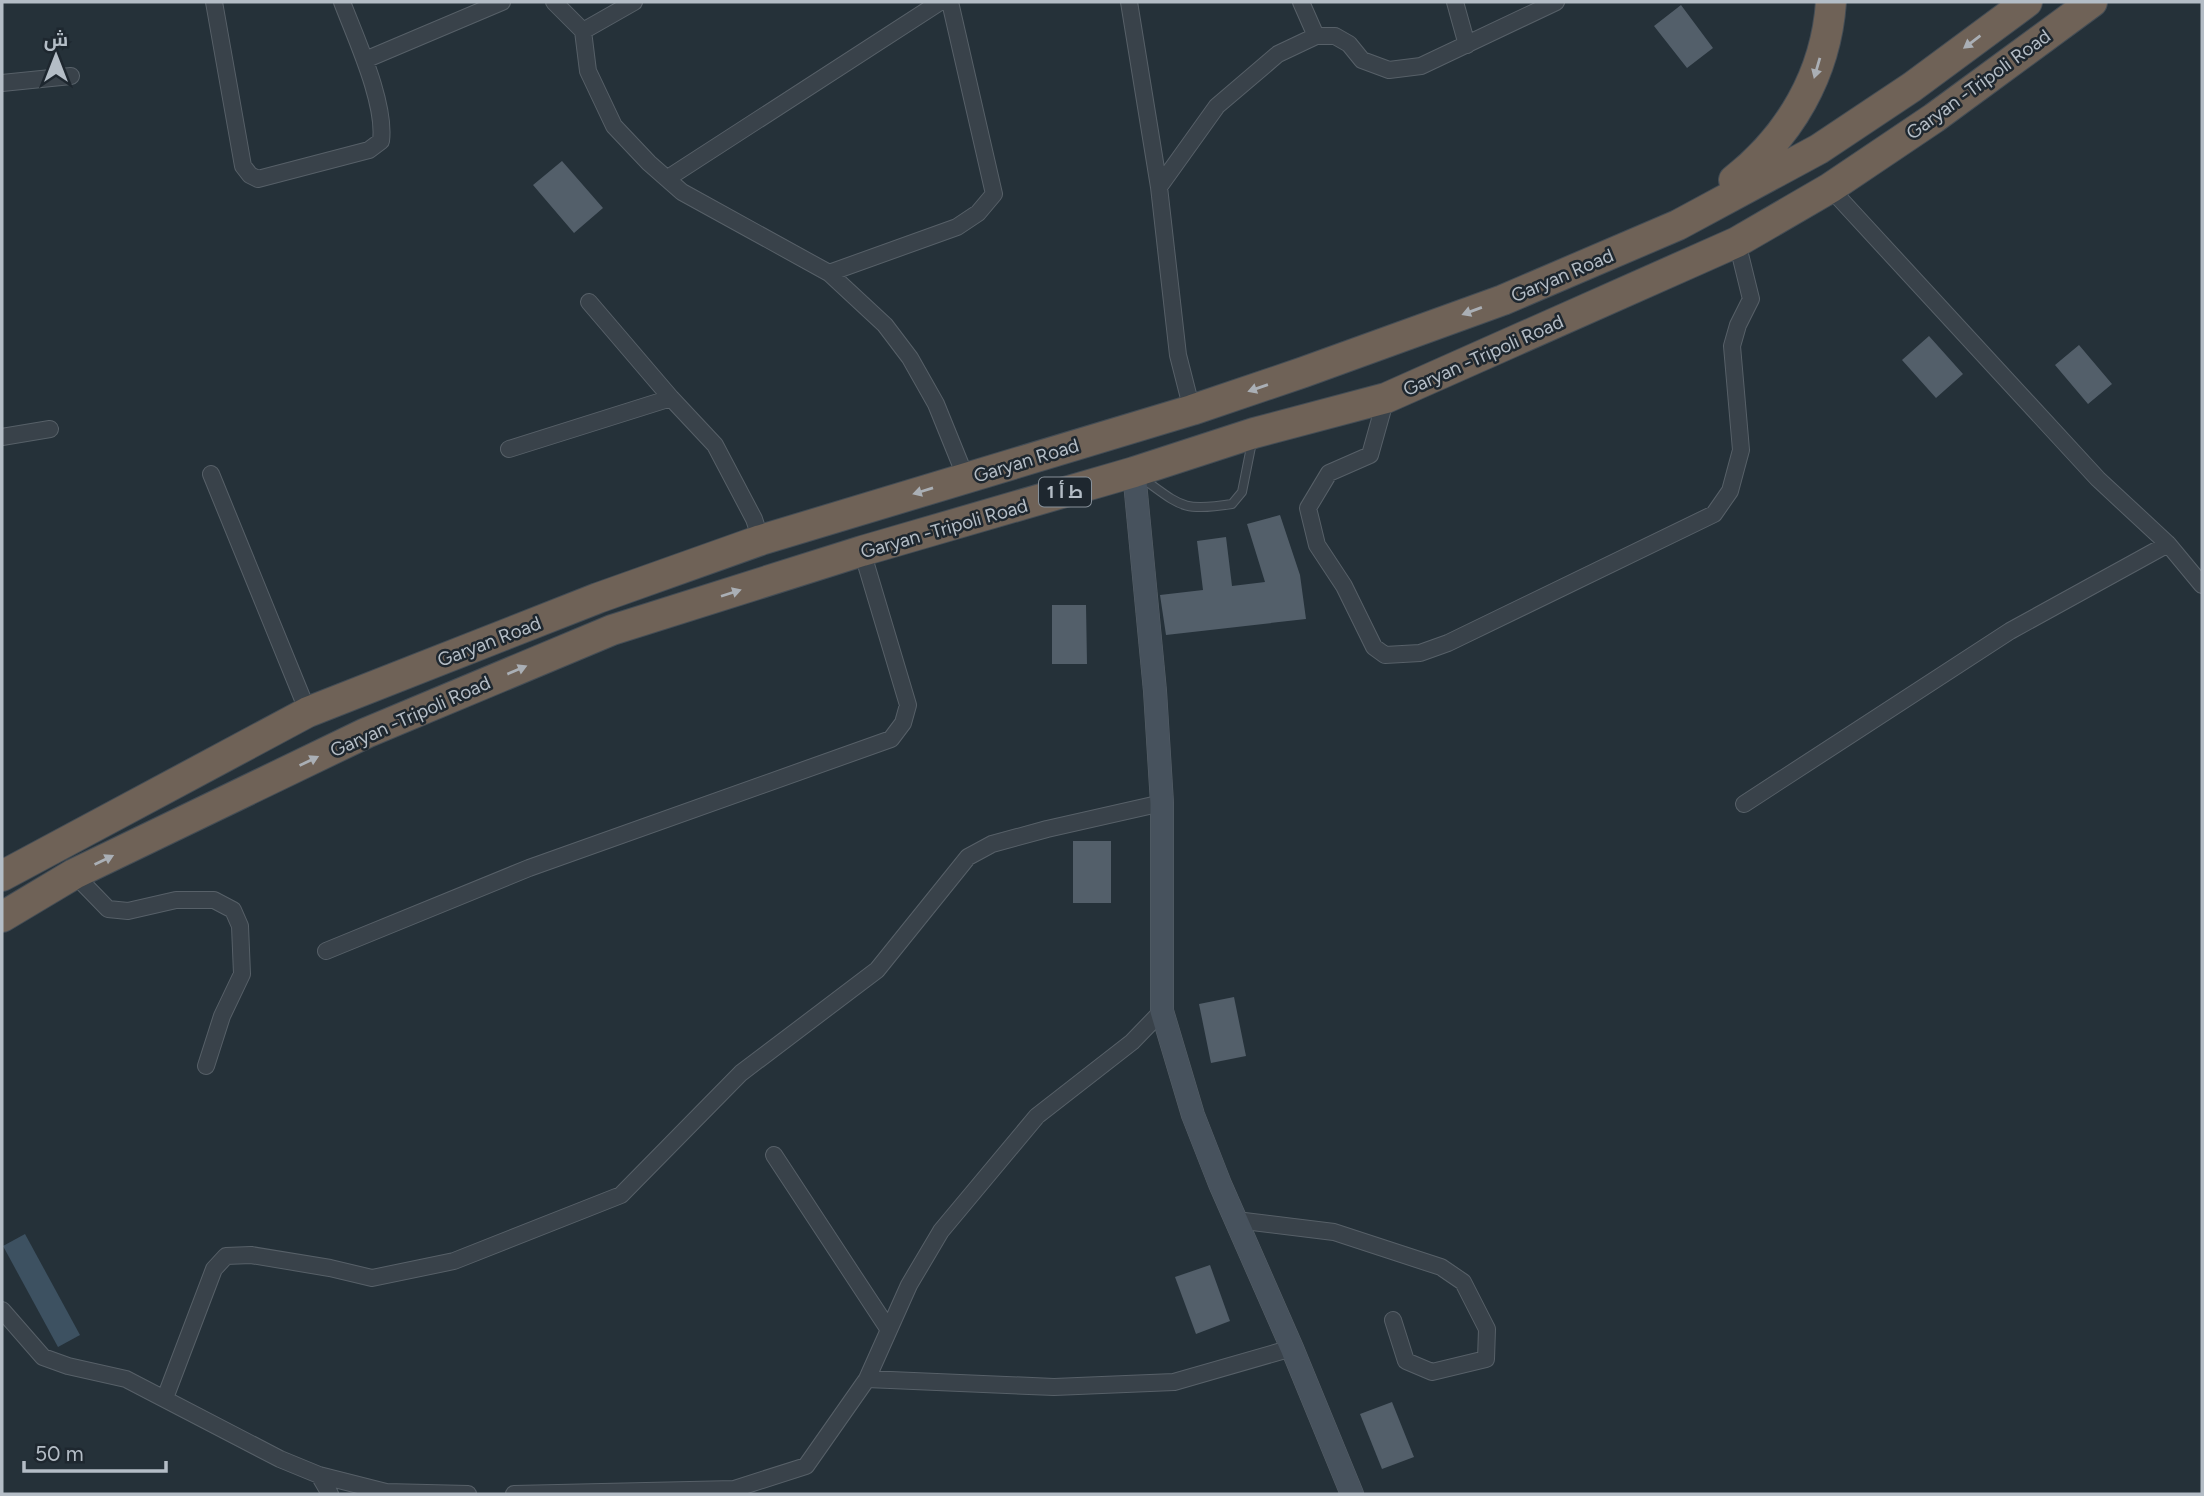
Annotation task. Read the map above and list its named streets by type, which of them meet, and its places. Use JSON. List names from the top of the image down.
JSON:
{
  "streets": {
    "highway": ["Garyan -Tripoli Road", "Garyan Road", "ط أ 1"]
  },
  "one_way": ["Garyan -Tripoli Road", "Garyan Road"],
  "scale_bar": "50 m",
  "north": "top"
}
